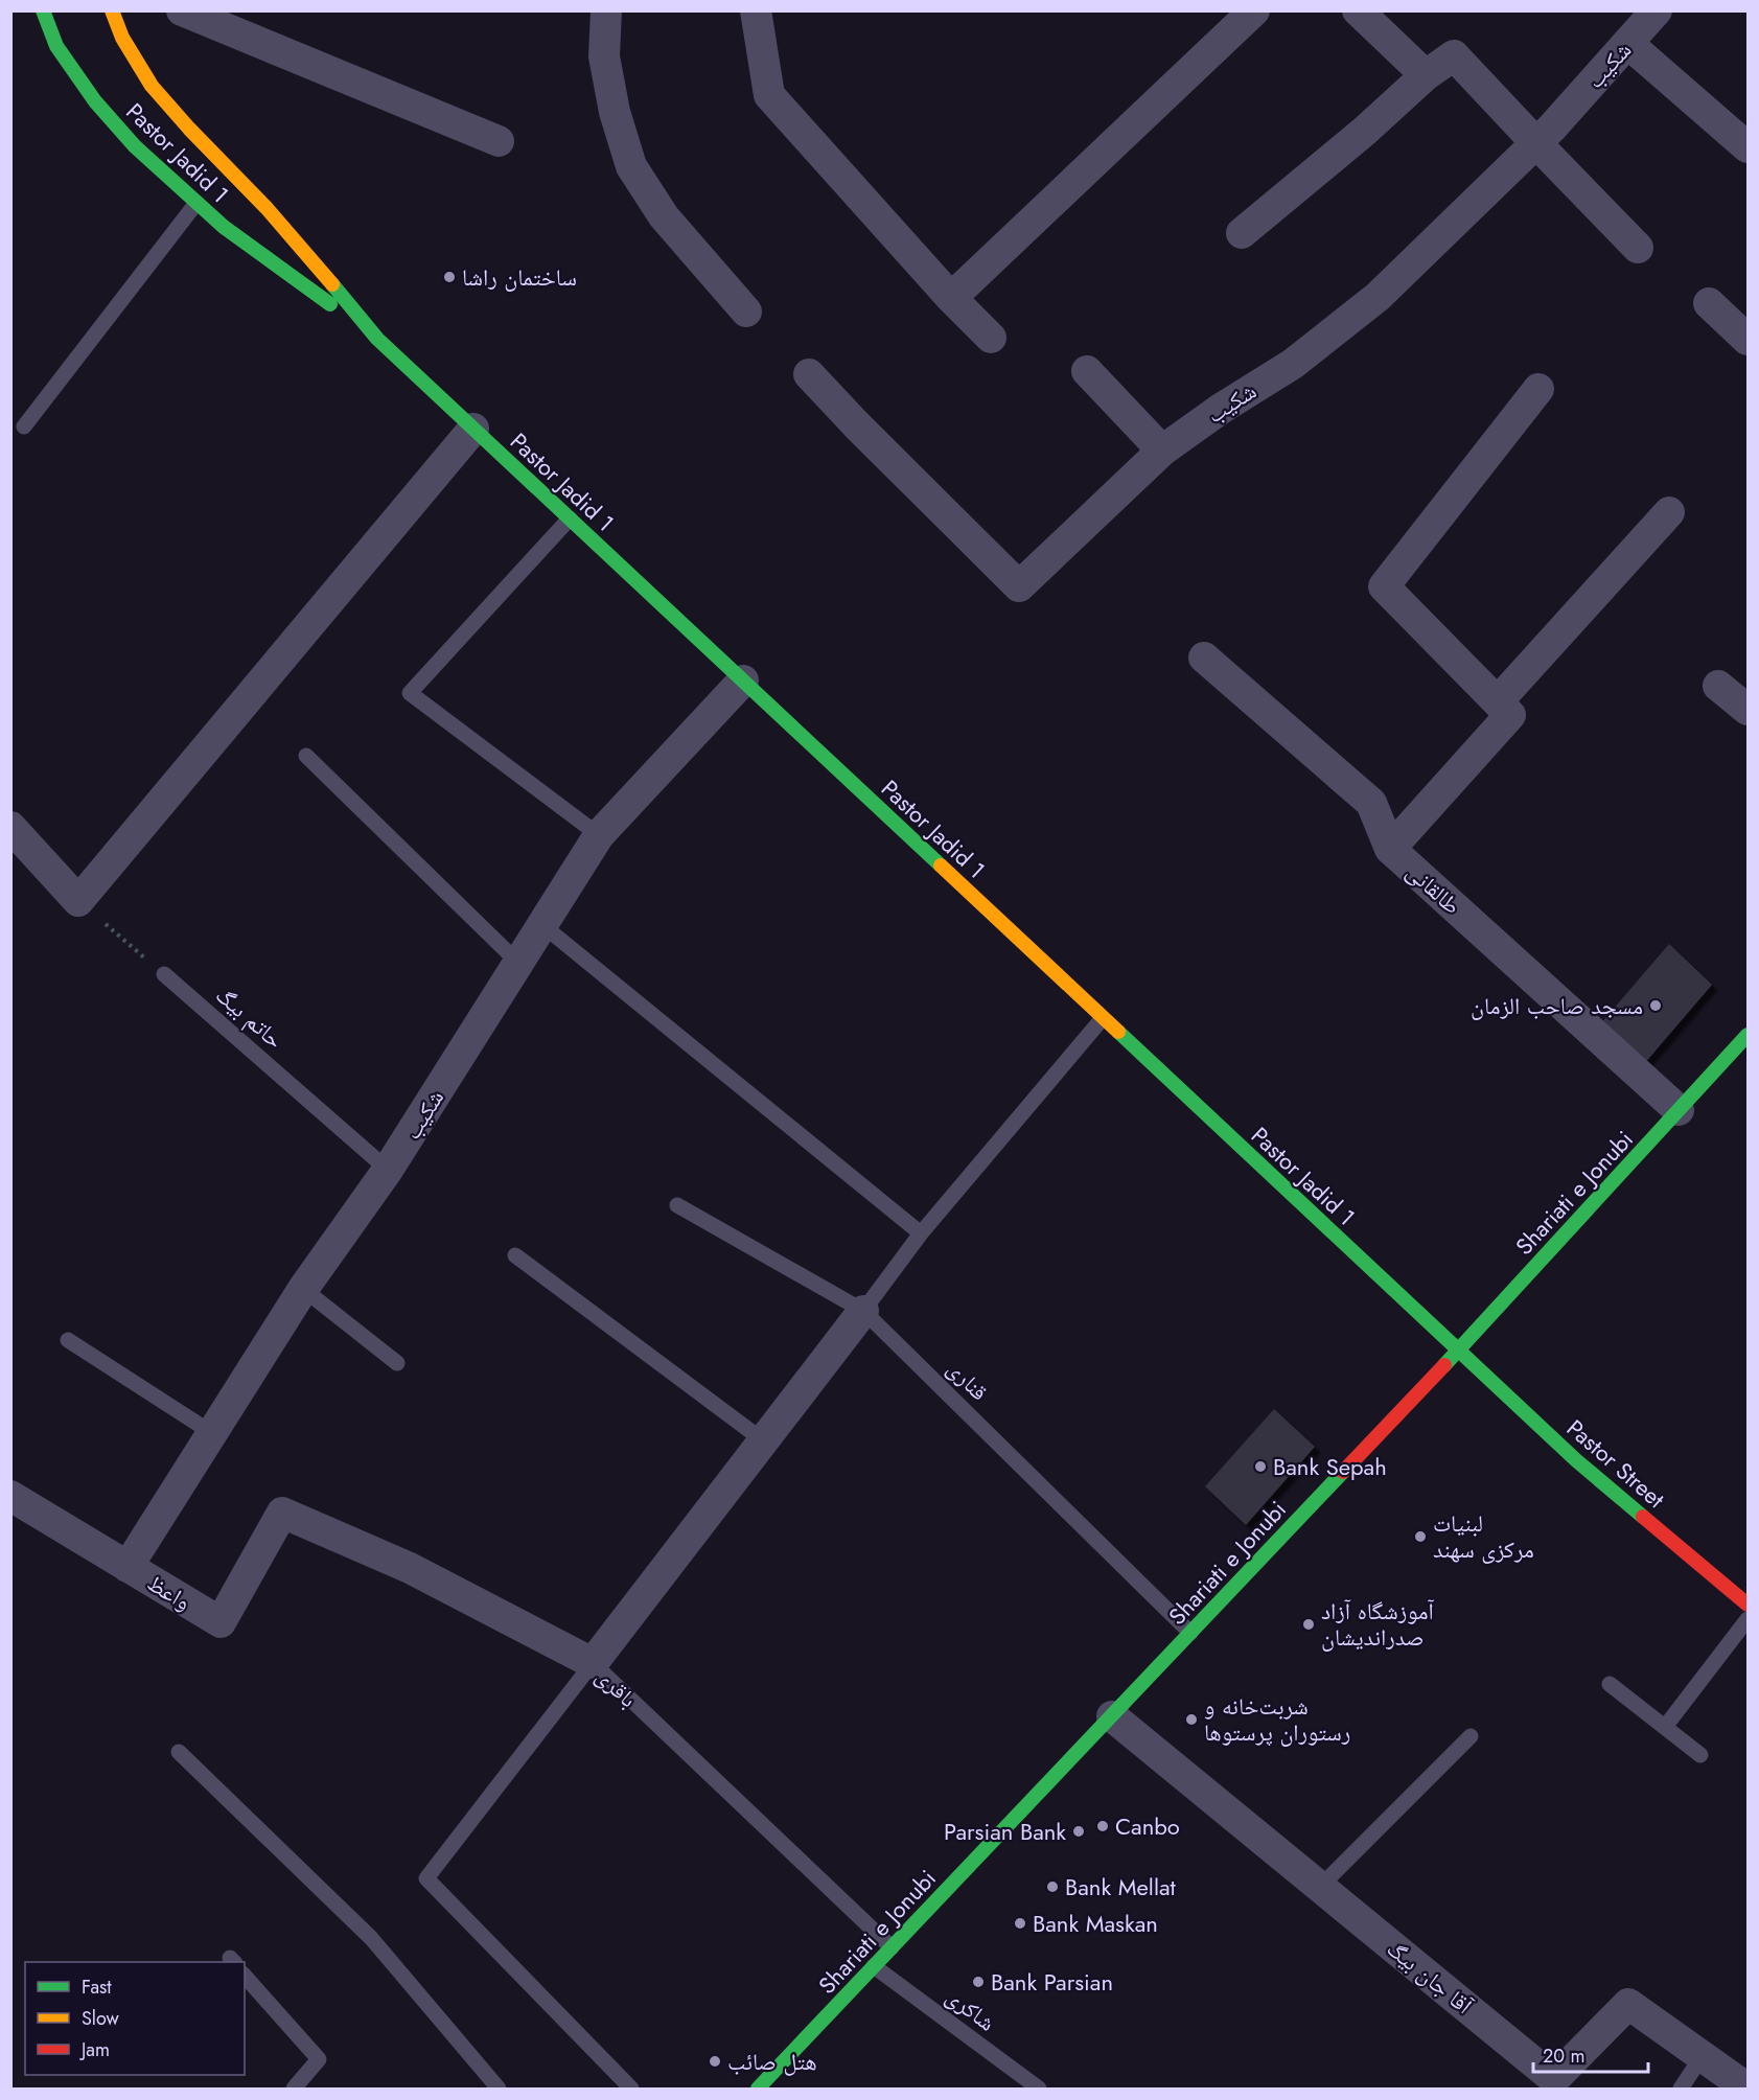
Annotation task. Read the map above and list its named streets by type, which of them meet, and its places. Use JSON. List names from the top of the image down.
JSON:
{
  "streets": {
    "main road": ["Pastor Jadid 1", "Shariati e Jonubi", "Pastor Street"],
    "street": [
      "شکیب",
      "طالقانی",
      "واعظ",
      "باقری",
      "آقا جان بیگ"
    ],
    "lane": ["حاتم بیگ", "قناری", "شاکری"]
  },
  "crossings": [
    ["شکیب", "Pastor Jadid 1"],
    ["شکیب", "حاتم بیگ"],
    ["شکیب", "واعظ"],
    ["Pastor Jadid 1", "Shariati e Jonubi"],
    ["Pastor Jadid 1", "Pastor Street"],
    ["طالقانی", "Shariati e Jonubi"],
    ["Shariati e Jonubi", "قناری"],
    ["Shariati e Jonubi", "Pastor Street"],
    ["Shariati e Jonubi", "باقری"],
    ["Shariati e Jonubi", "آقا جان بیگ"],
    ["Shariati e Jonubi", "شاکری"],
    ["واعظ", "باقری"]
  ],
  "places": [
    "ساختمان راشا",
    "مسجد صاحب الزمان",
    "Bank Sepah",
    "لبنیات مرکزی سهند",
    "آموزشگاه آزاد صدراندیشان",
    "شربت‌خانه و رستوران پرستوها",
    "Canbo",
    "Parsian Bank",
    "Bank Mellat",
    "Bank Maskan",
    "Bank Parsian",
    "هتل صائب"
  ],
  "legend": ["Fast", "Slow", "Jam"],
  "scale_bar": "20 m"
}
